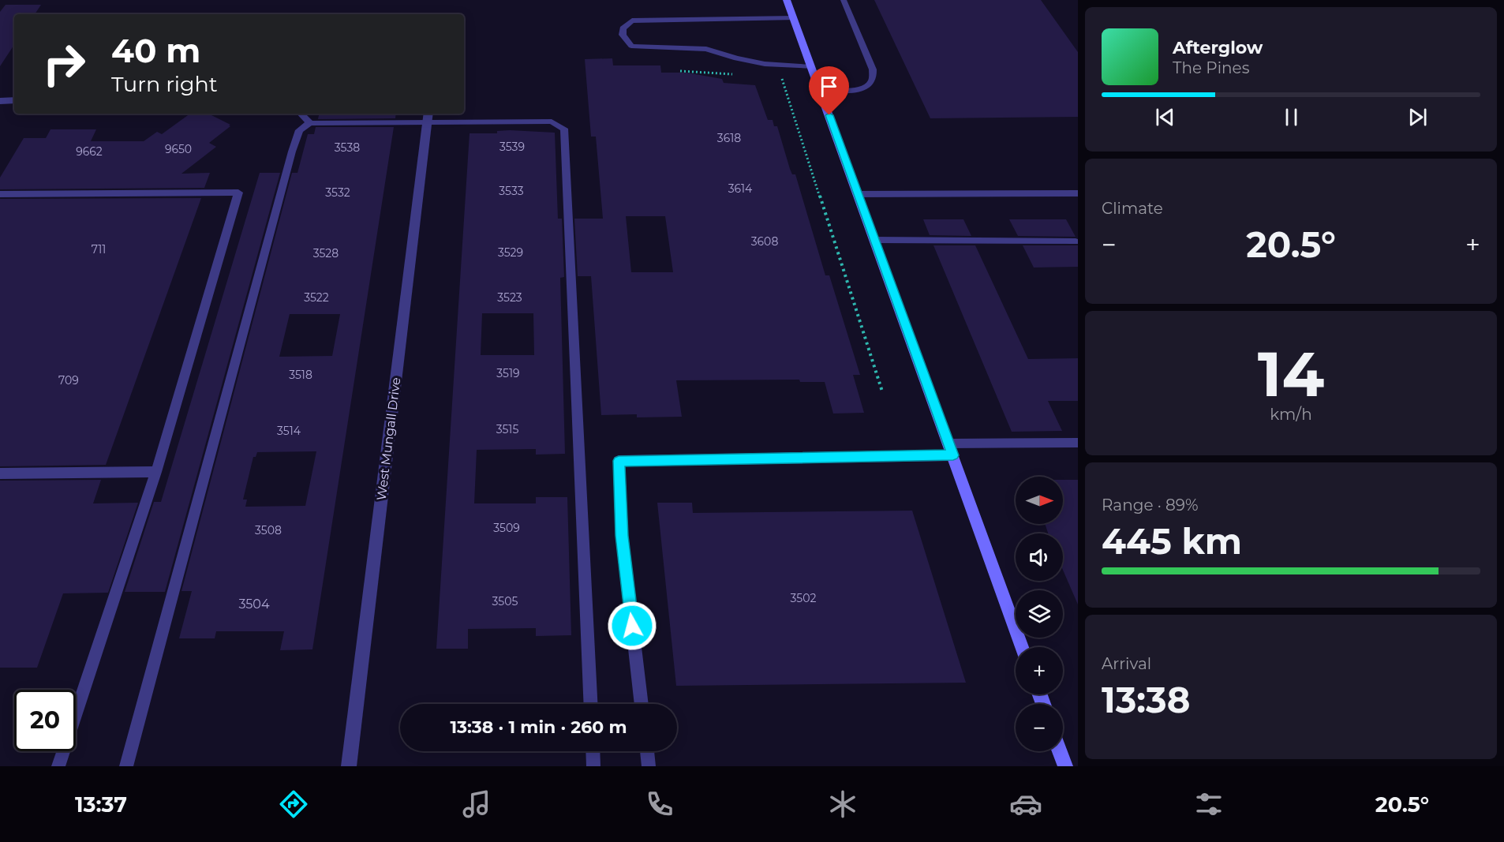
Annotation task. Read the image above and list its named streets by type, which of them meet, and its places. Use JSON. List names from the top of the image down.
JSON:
{
  "streets": {
    "street": ["West Mungall Drive"]
  },
  "house_numbers": [
    "3618",
    "3539",
    "3538",
    "9650",
    "9662",
    "3614",
    "3533",
    "3532",
    "3608",
    "711",
    "3529",
    "3528",
    "3522",
    "3523",
    "3519",
    "3518",
    "709",
    "3515",
    "3514",
    "3509",
    "3508",
    "3502",
    "3505",
    "3504"
  ],
  "north": "right",
  "page": {
    "turn": ["40 m", "Turn right"],
    "song": ["Afterglow", "The Pines"],
    "tile": [
      "Climate",
      ["14", "km/h"],
      ["Range · 89%", "445 km"],
      ["Arrival", "13:38"]
    ],
    "heat": ["−", "20.5°", "+"],
    "map_buttons": ["+", "−"],
    "limit": "20",
    "trip": "13:38 · 1 min · 260 m",
    "tabs": ["13:37", "20.5°"]
  }
}
